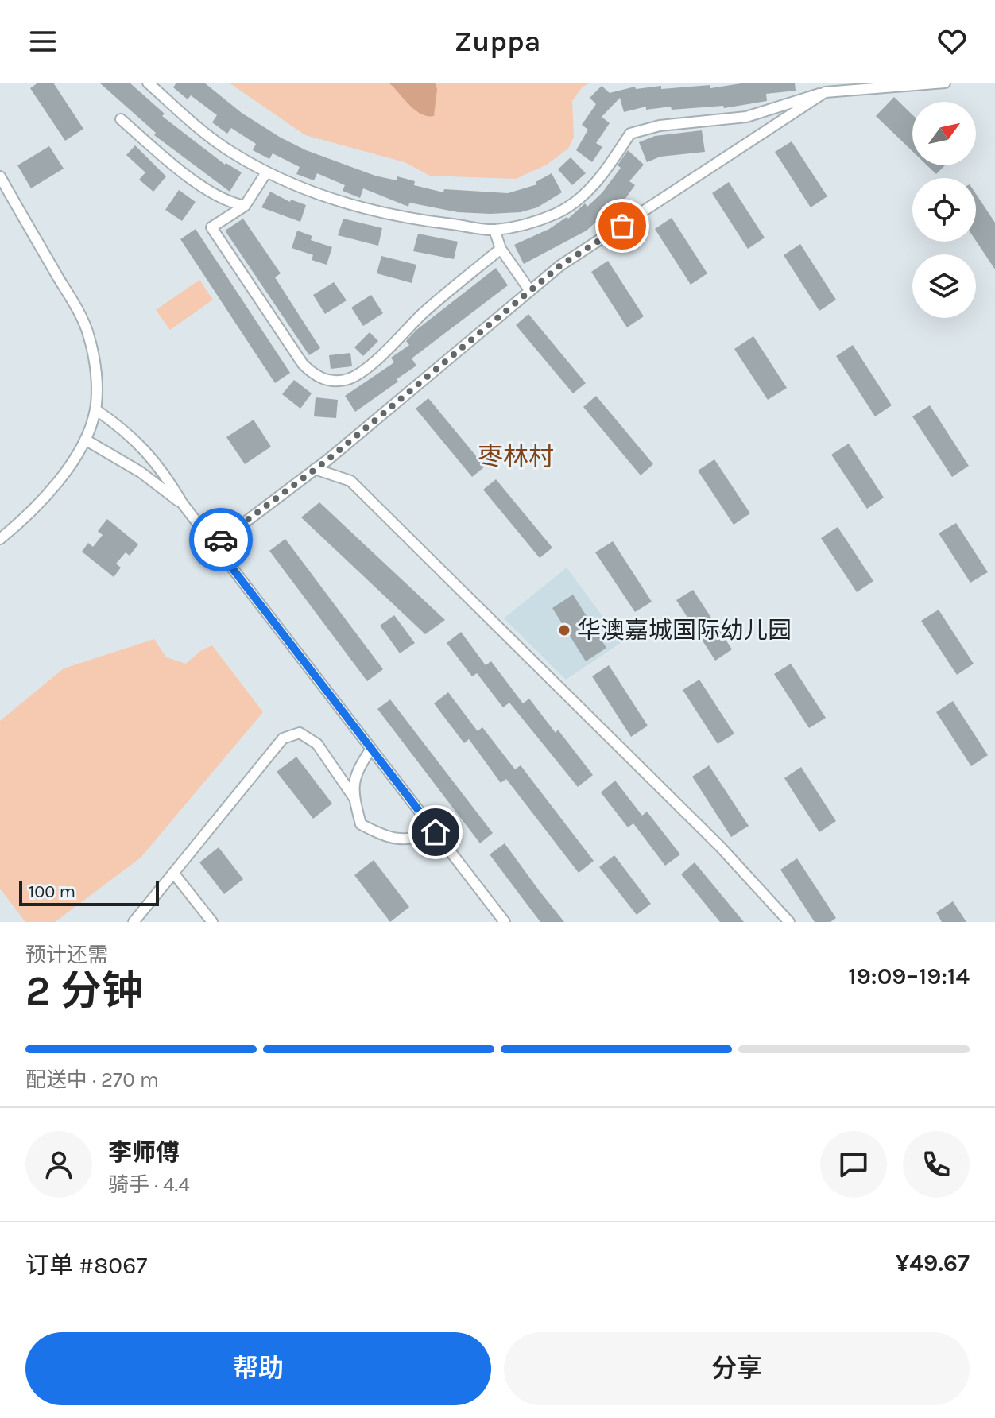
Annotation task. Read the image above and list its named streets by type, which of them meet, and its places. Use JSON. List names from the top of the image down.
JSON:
{
  "districts": ["枣林村"],
  "places": ["华澳嘉城国际幼儿园"],
  "scale_bar": "100 m",
  "north": "top right",
  "page": {
    "header": "Zuppa",
    "scale": "100 m",
    "heading": ["2 分钟", "预计还需", "19:09–19:14"],
    "panel": [
      "李师傅",
      "骑手 · 4.4",
      "订单 #8067",
      "¥49.67"
    ],
    "bar": "配送中 · 270 m",
    "buttons": ["帮助", "分享"]
  }
}
